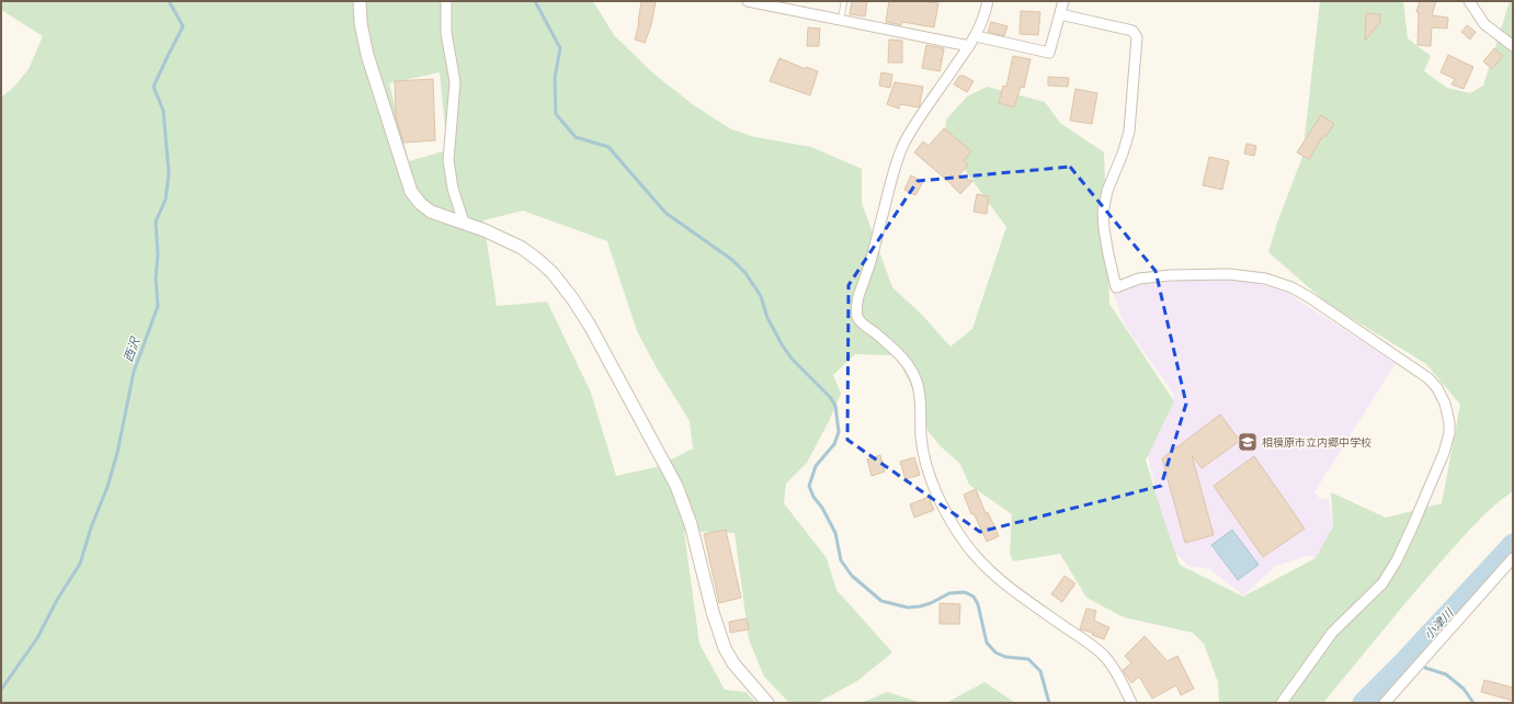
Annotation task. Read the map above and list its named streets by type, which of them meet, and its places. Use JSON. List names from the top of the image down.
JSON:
{
  "water": ["西沢", "小津川"],
  "places": {
    "school or university": ["相模原市立内郷中学校"]
  }
}
